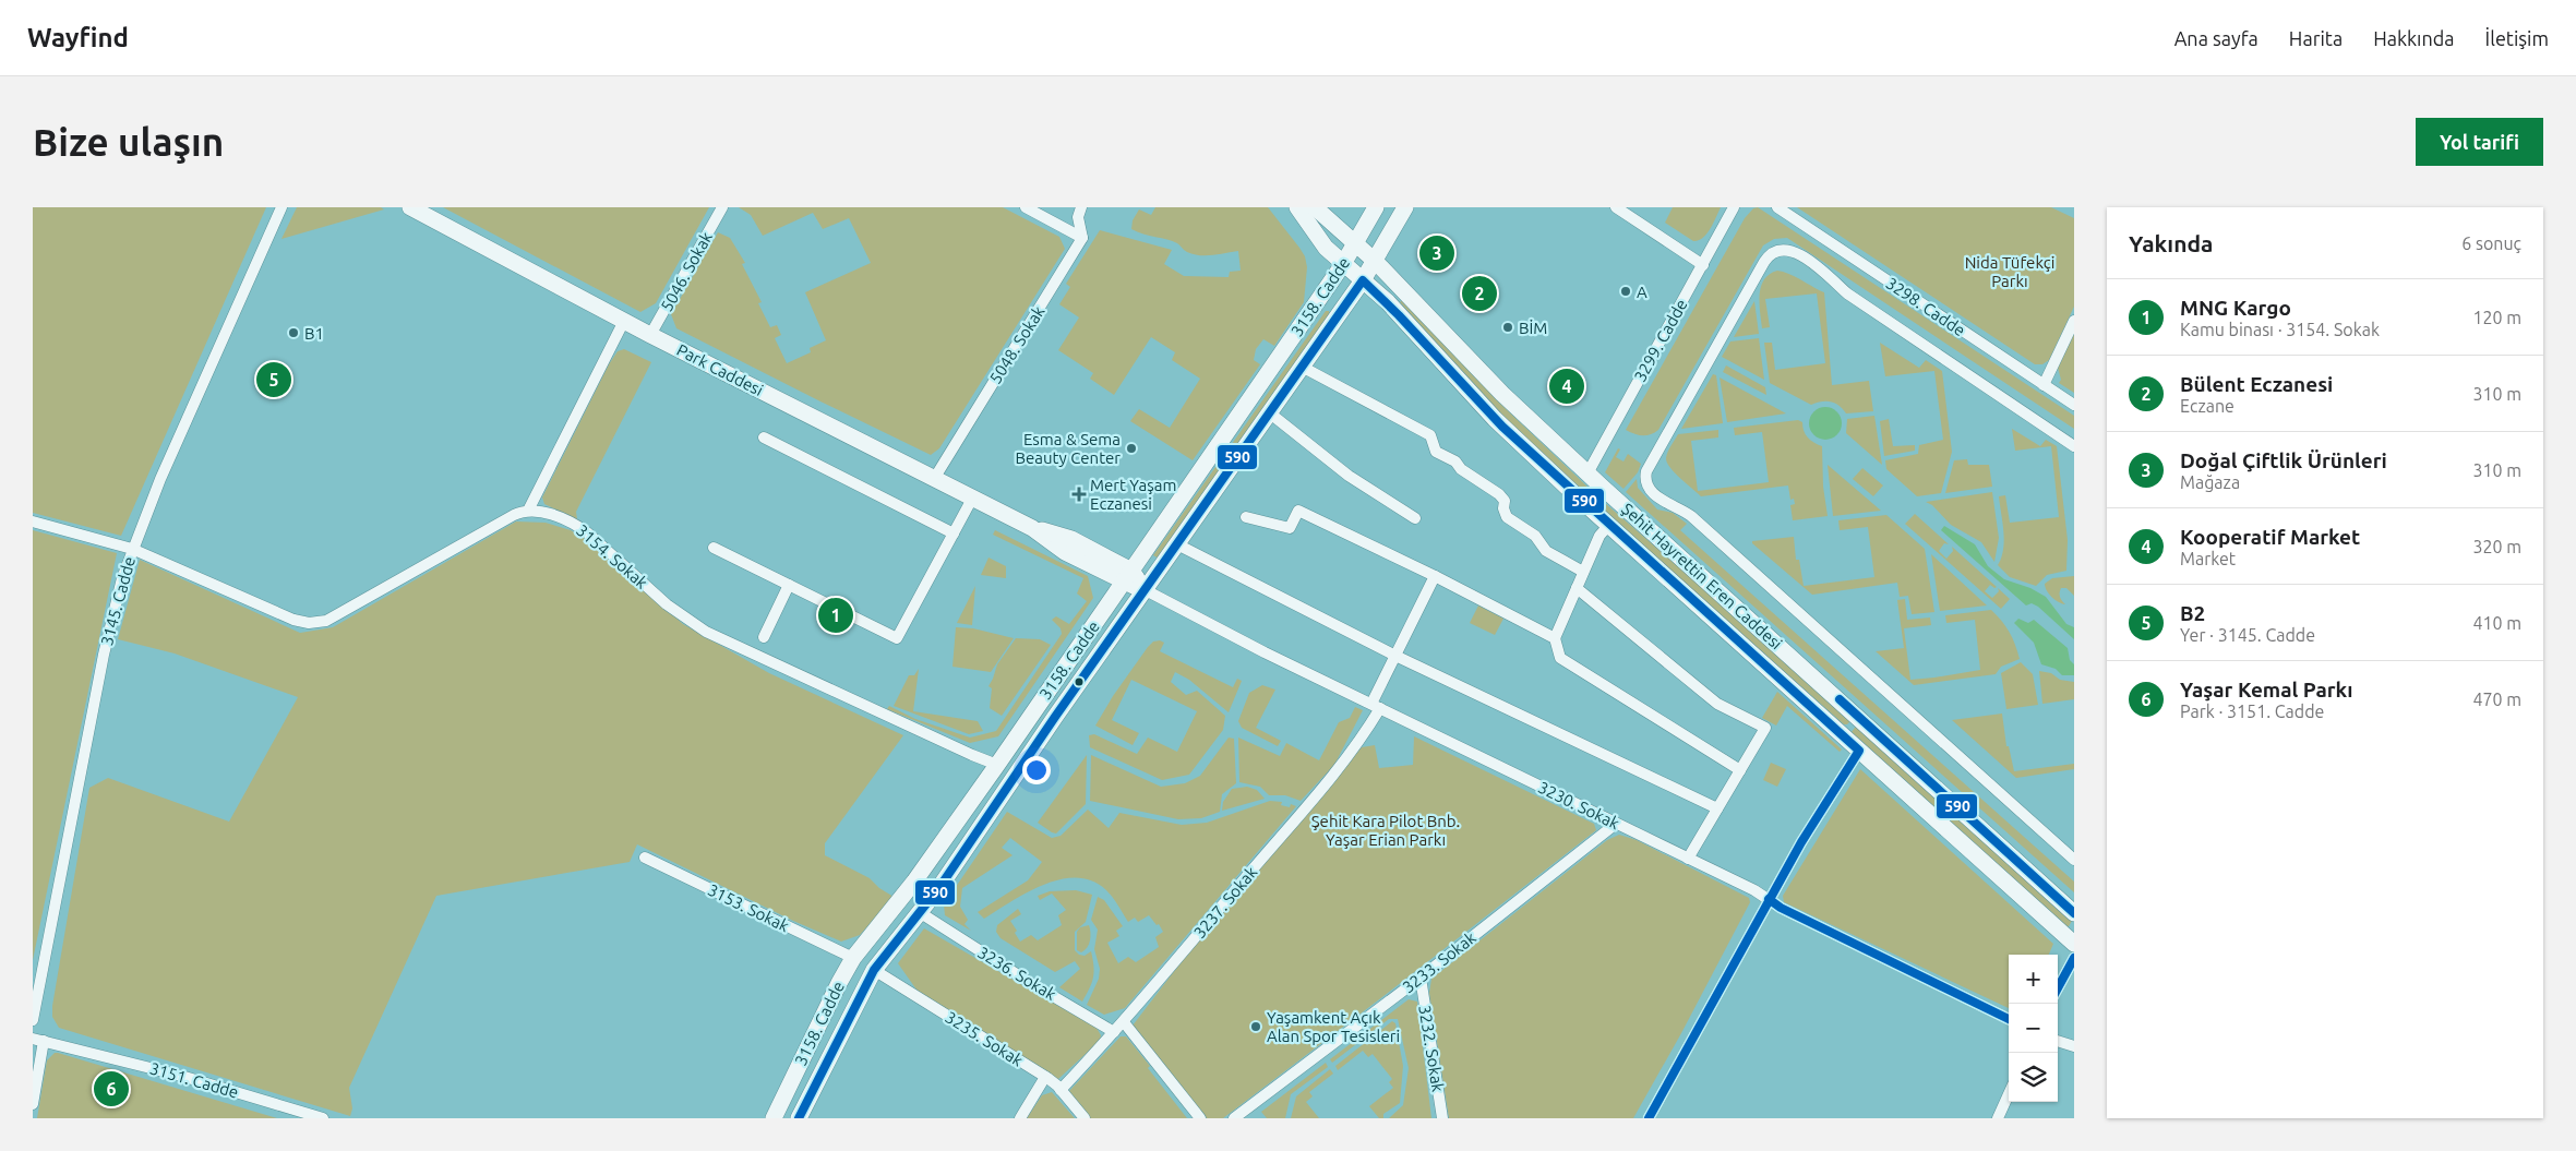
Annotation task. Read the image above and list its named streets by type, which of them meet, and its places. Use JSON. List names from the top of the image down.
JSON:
{
  "streets": {
    "street": [
      "5046. Sokak",
      "3158. Cadde",
      "3298. Cadde",
      "3299. Cadde",
      "5048. Sokak",
      "Park Caddesi",
      "3154. Sokak",
      "Şehit Hayrettin Eren Caddesi",
      "3145. Cadde",
      "3230. Sokak",
      "3237. Sokak",
      "3153. Sokak",
      "3233. Sokak",
      "3236. Sokak",
      "3235. Sokak",
      "3232. Sokak",
      "3151. Cadde"
    ]
  },
  "crossings": [
    ["5046. Sokak", "Park Caddesi"],
    ["3158. Cadde", "Park Caddesi"],
    ["3158. Cadde", "3154. Sokak"],
    ["3158. Cadde", "Şehit Hayrettin Eren Caddesi"],
    ["3158. Cadde", "3230. Sokak"],
    ["3158. Cadde", "3153. Sokak"],
    ["3158. Cadde", "3236. Sokak"],
    ["3158. Cadde", "3235. Sokak"],
    ["3299. Cadde", "Şehit Hayrettin Eren Caddesi"],
    ["5048. Sokak", "Park Caddesi"],
    ["Park Caddesi", "3230. Sokak"],
    ["3230. Sokak", "3237. Sokak"],
    ["3230. Sokak", "3233. Sokak"],
    ["3237. Sokak", "3236. Sokak"],
    ["3237. Sokak", "3235. Sokak"],
    ["3233. Sokak", "3232. Sokak"]
  ],
  "parks": ["Nida Tüfekçi Parkı", "Şehit Kara Pilot Bnb. Yaşar Erian Parkı"],
  "places": {
    "other": [
      "A",
      "BİM",
      "B1",
      "Esma & Sema Beauty Center",
      "Yaşamkent Açık Alan Spor Tesisleri"
    ],
    "health": ["Mert Yaşam Eczanesi"]
  },
  "lines": ["transit line 590"],
  "page": {
    "header": "Wayfind",
    "nav": [
      "Ana sayfa",
      "Harita",
      "Hakkında",
      "İletişim"
    ],
    "buttons": "Yol tarifi",
    "title": "Bize ulaşın",
    "heading": ["Yakında", "6 sonuç"],
    "pins": [
      "3",
      "2",
      "5",
      "4",
      "1",
      "6"
    ],
    "list": [
      {
        "mark": "1",
        "name": "MNG Kargo",
        "note": "Kamu binası · 3154. Sokak",
        "value": "120 m"
      },
      {
        "mark": "2",
        "name": "Bülent Eczanesi",
        "note": "Eczane",
        "value": "310 m"
      },
      {
        "mark": "3",
        "name": "Doğal Çiftlik Ürünleri",
        "note": "Mağaza",
        "value": "310 m"
      },
      {
        "mark": "4",
        "name": "Kooperatif Market",
        "note": "Market",
        "value": "320 m"
      },
      {
        "mark": "5",
        "name": "B2",
        "note": "Yer · 3145. Cadde",
        "value": "410 m"
      },
      {
        "mark": "6",
        "name": "Yaşar Kemal Parkı",
        "note": "Park · 3151. Cadde",
        "value": "470 m"
      }
    ],
    "map_buttons": ["+", "−"]
  }
}
